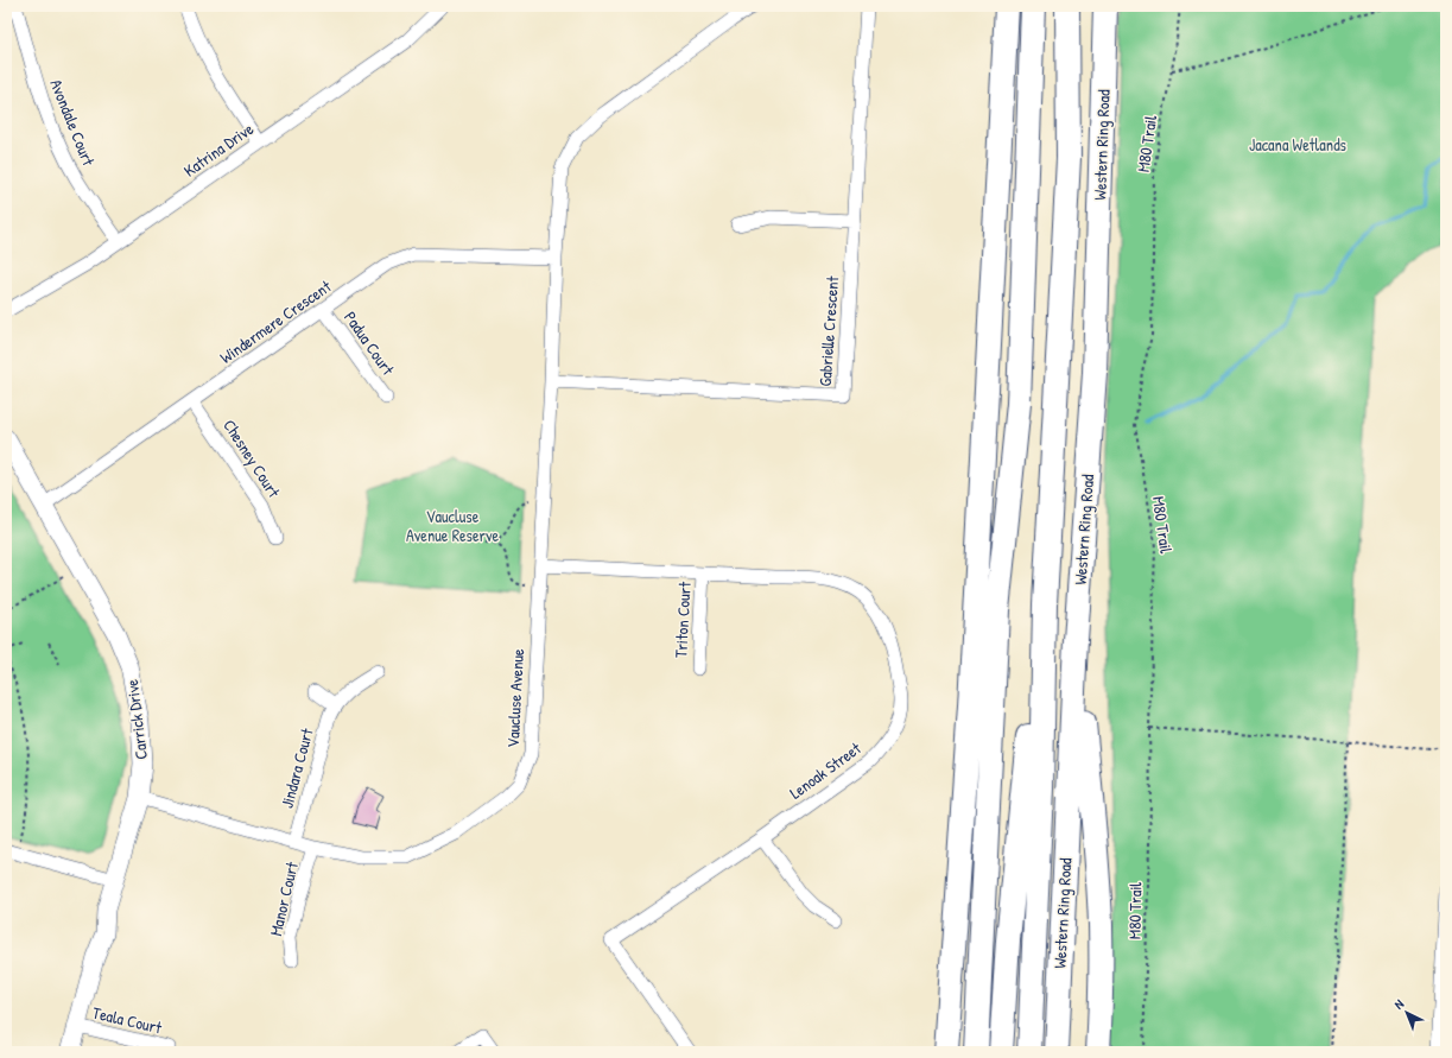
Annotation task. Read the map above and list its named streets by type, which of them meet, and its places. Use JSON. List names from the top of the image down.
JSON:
{
  "streets": {
    "highway": ["Western Ring Road"],
    "street": [
      "Avondale Court",
      "Katrina Drive",
      "Windermere Crescent",
      "Gabrielle Crescent",
      "Padua Court",
      "Chesney Court",
      "Triton Court",
      "Vaucluse Avenue",
      "Carrick Drive",
      "Jindara Court",
      "Lenoak Street",
      "Manor Court",
      "Teala Court"
    ],
    "path": ["M80 Trail"]
  },
  "crossings": [
    ["Avondale Court", "Katrina Drive"],
    ["Windermere Crescent", "Padua Court"],
    ["Windermere Crescent", "Chesney Court"],
    ["Windermere Crescent", "Vaucluse Avenue"],
    ["Windermere Crescent", "Carrick Drive"],
    ["Gabrielle Crescent", "Vaucluse Avenue"],
    ["Triton Court", "Lenoak Street"],
    ["Vaucluse Avenue", "Carrick Drive"],
    ["Vaucluse Avenue", "Jindara Court"],
    ["Vaucluse Avenue", "Lenoak Street"],
    ["Vaucluse Avenue", "Manor Court"],
    ["Carrick Drive", "Teala Court"]
  ],
  "parks": ["Jacana Wetlands", "Vaucluse Avenue Reserve"],
  "north": "top left"
}
